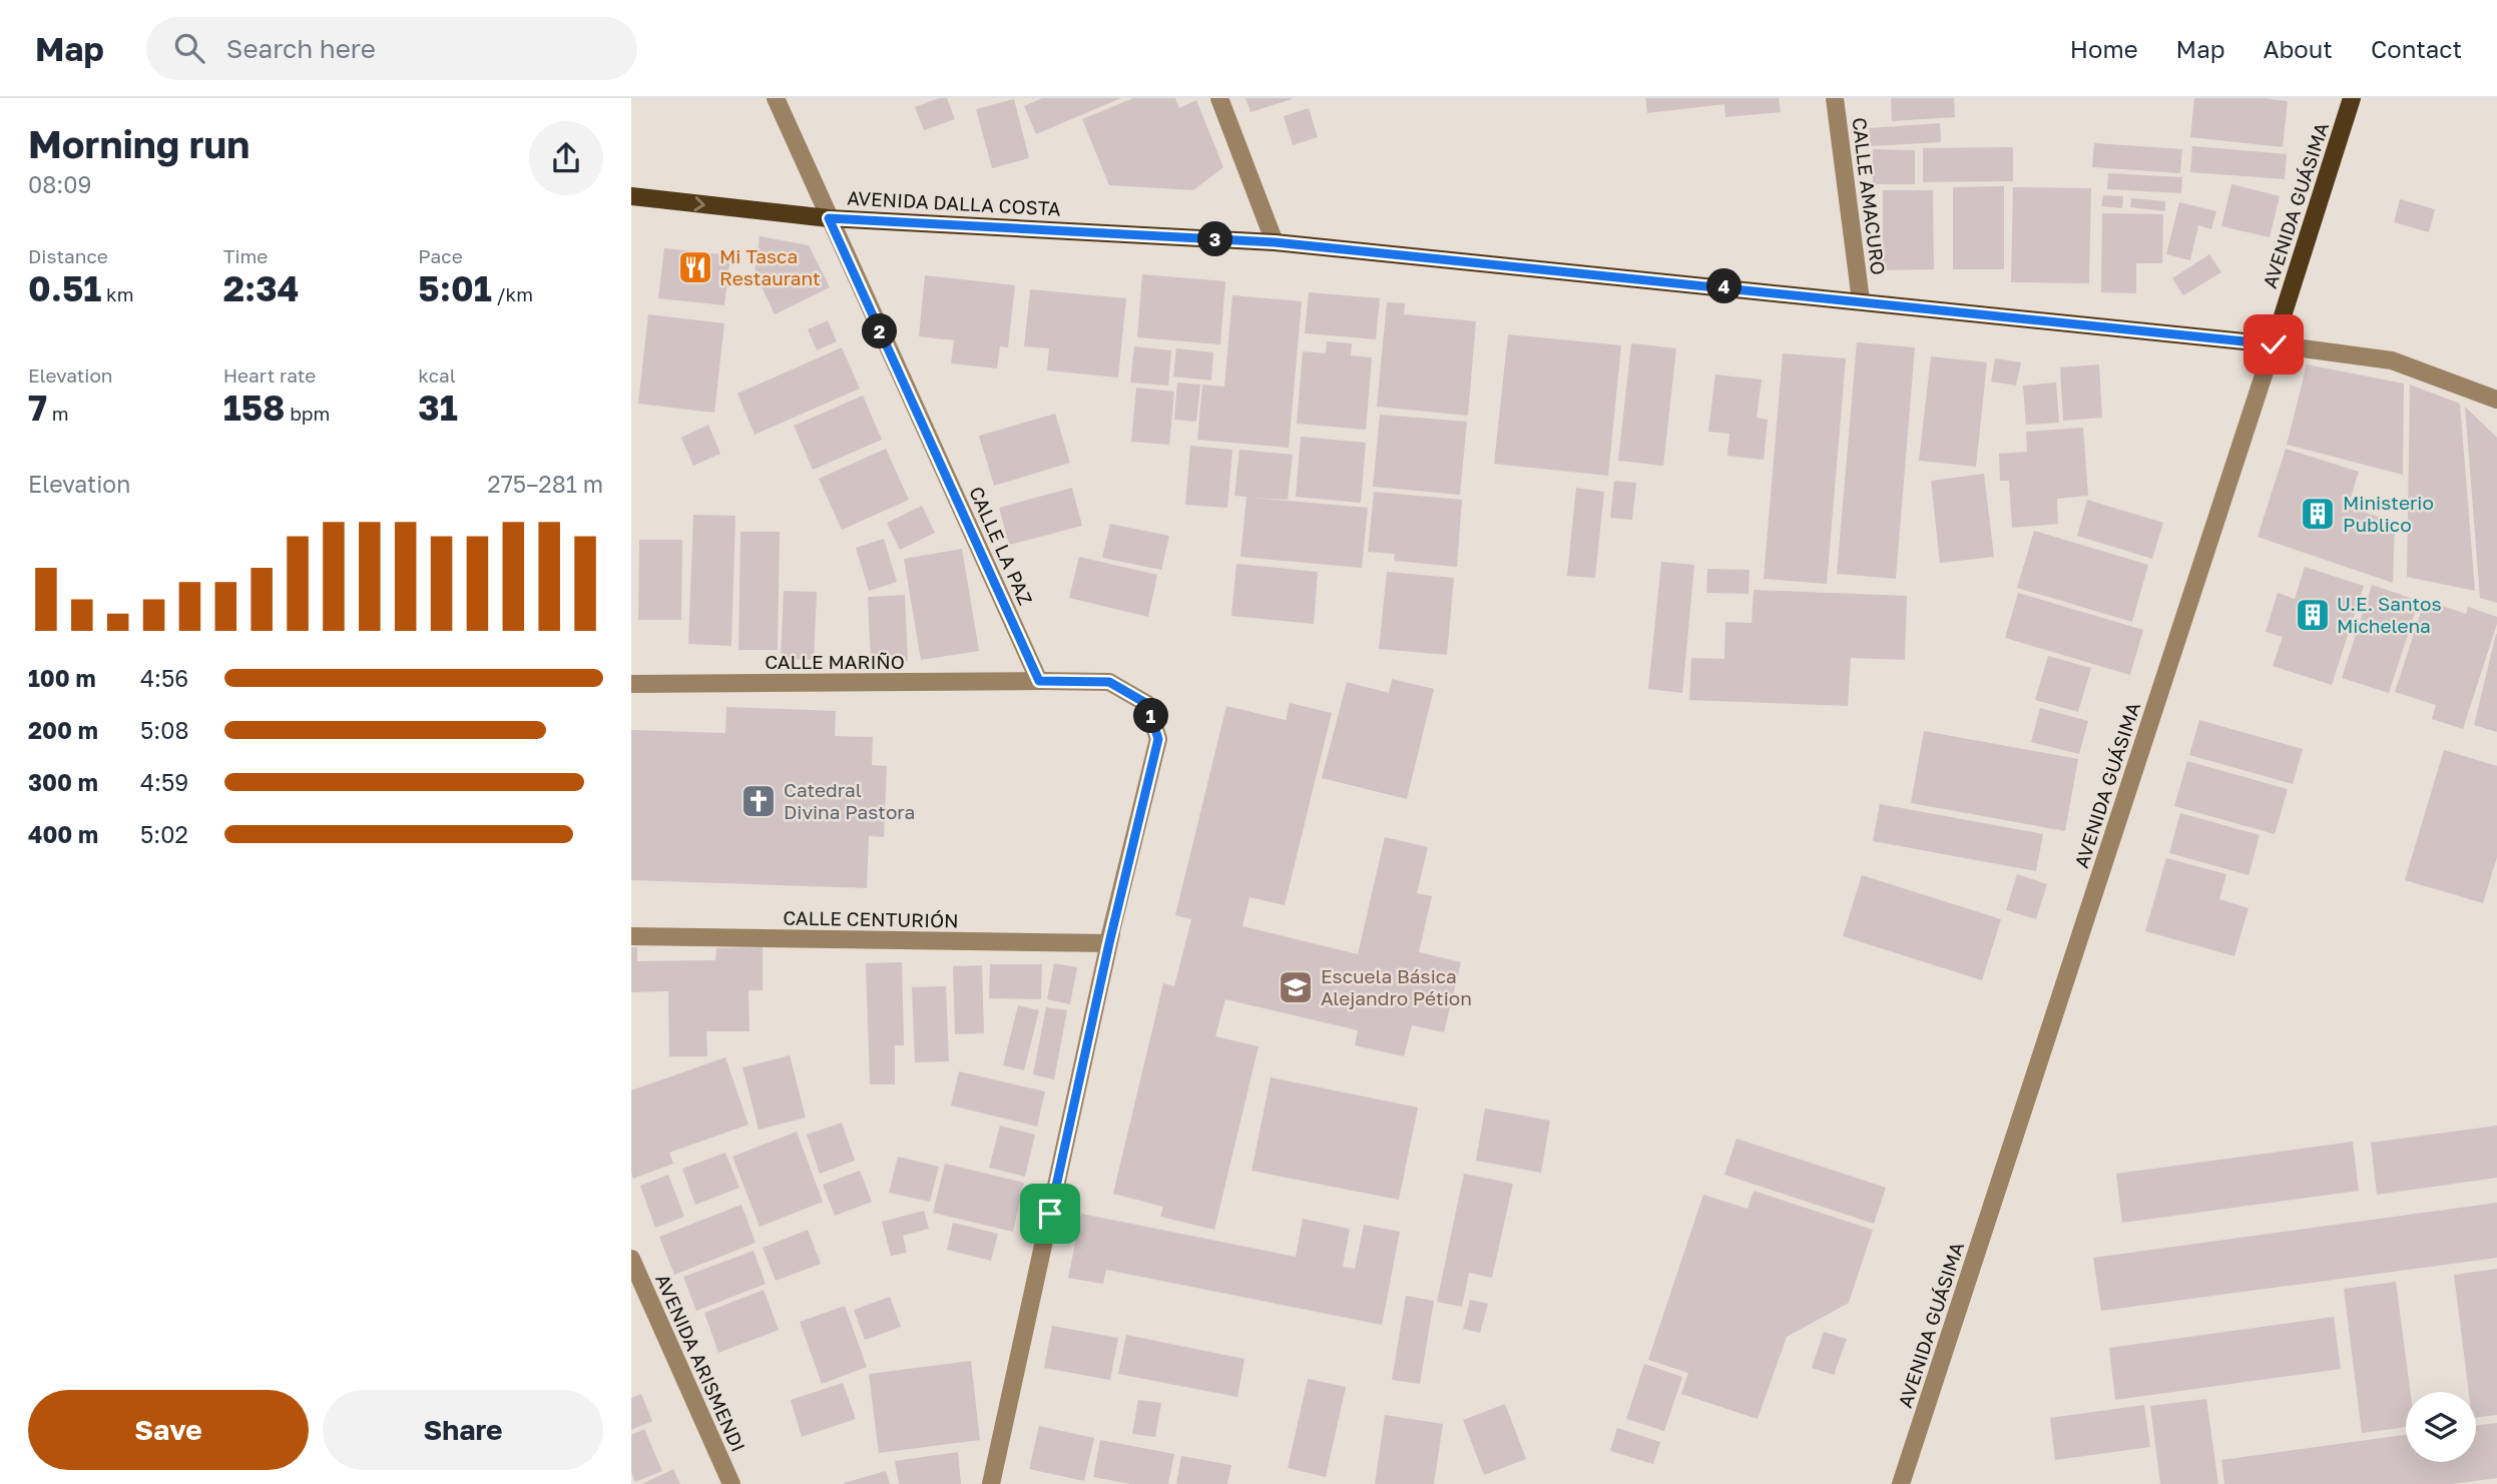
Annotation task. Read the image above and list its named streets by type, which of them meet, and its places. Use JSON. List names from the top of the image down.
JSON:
{
  "streets": {
    "main road": ["AVENIDA DALLA COSTA", "AVENIDA GUÁSIMA"],
    "street": [
      "CALLE AMACURO",
      "CALLE LA PAZ",
      "CALLE MARIÑO",
      "CALLE CENTURIÓN",
      "AVENIDA ARISMENDI"
    ]
  },
  "crossings": [
    ["CALLE AMACURO", "AVENIDA DALLA COSTA"],
    ["AVENIDA DALLA COSTA", "AVENIDA GUÁSIMA"],
    ["AVENIDA DALLA COSTA", "CALLE LA PAZ"],
    ["CALLE LA PAZ", "CALLE MARIÑO"]
  ],
  "places": {
    "restaurant": ["Mi Tasca Restaurant"],
    "building": ["Ministerio Publico", "U.E. Santos Michelena"],
    "church": ["Catedral Divina Pastora"],
    "school or university": ["Escuela Básica Alejandro Pétion"]
  },
  "page": {
    "header": "Map",
    "search": "Search here",
    "nav": [
      "Home",
      "Map",
      "About",
      "Contact"
    ],
    "heading": ["Morning run", "08:09"],
    "stats": [
      ["Distance", "0.51 km"],
      ["Time", "2:34"],
      ["Pace", "5:01 /km"],
      ["Elevation", "7 m"],
      ["Heart rate", "158 bpm"],
      ["kcal", "31"]
    ],
    "pins": [
      "3",
      "4",
      "2",
      "1"
    ],
    "chart": ["Elevation", "275–281 m"],
    "list": [
      {
        "name": "100 m",
        "note": "4:56"
      },
      {
        "name": "200 m",
        "note": "5:08"
      },
      {
        "name": "300 m",
        "note": "4:59"
      },
      {
        "name": "400 m",
        "note": "5:02"
      }
    ],
    "buttons": ["Save", "Share"]
  }
}
